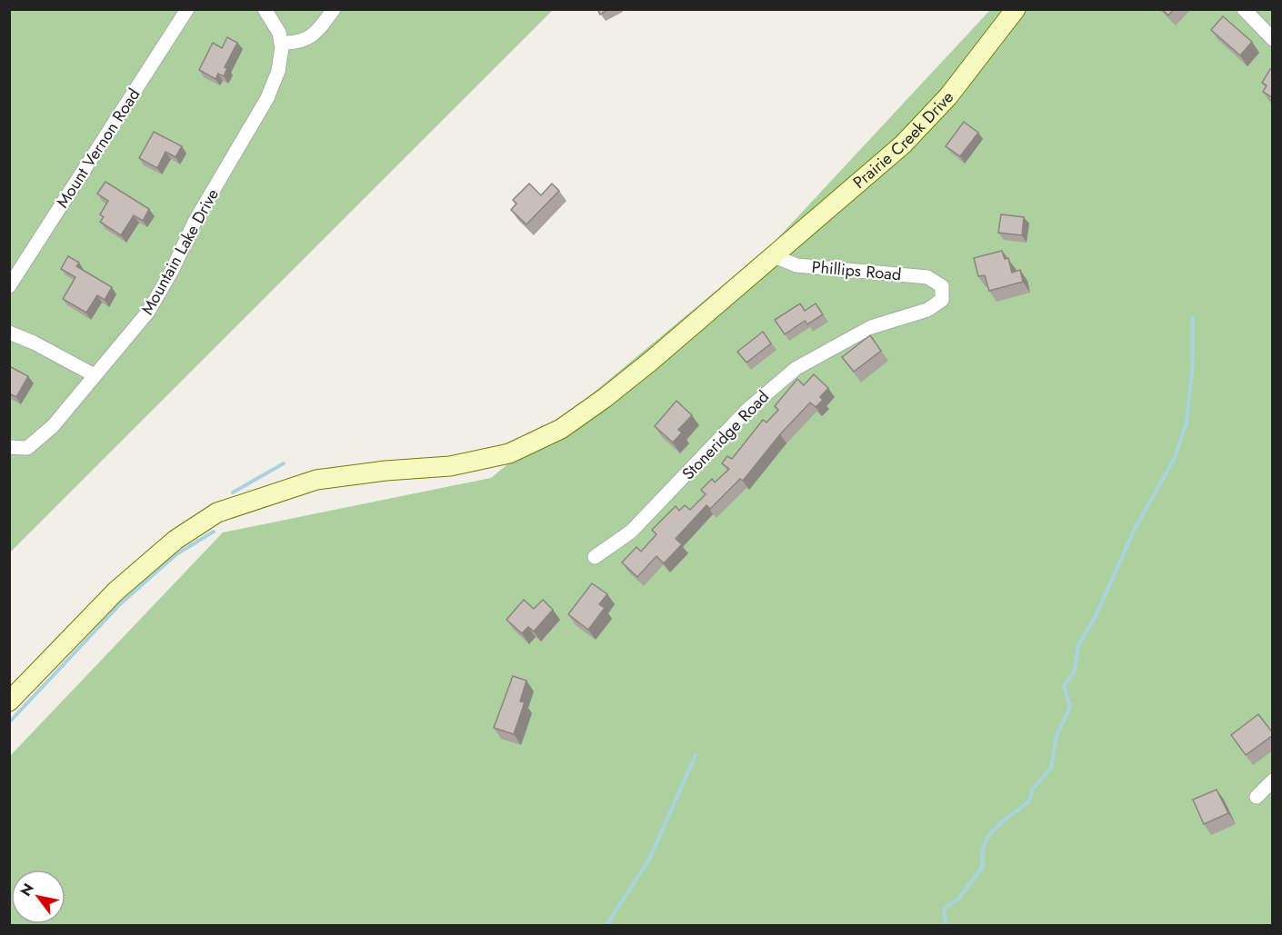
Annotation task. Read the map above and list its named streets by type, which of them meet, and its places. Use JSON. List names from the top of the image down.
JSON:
{
  "streets": {
    "main road": ["Prairie Creek Drive"],
    "street": [
      "Mount Vernon Road",
      "Mountain Lake Drive",
      "Phillips Road",
      "Stoneridge Road"
    ]
  },
  "crossings": [
    ["Prairie Creek Drive", "Phillips Road"],
    ["Phillips Road", "Stoneridge Road"]
  ],
  "north": "top left"
}
